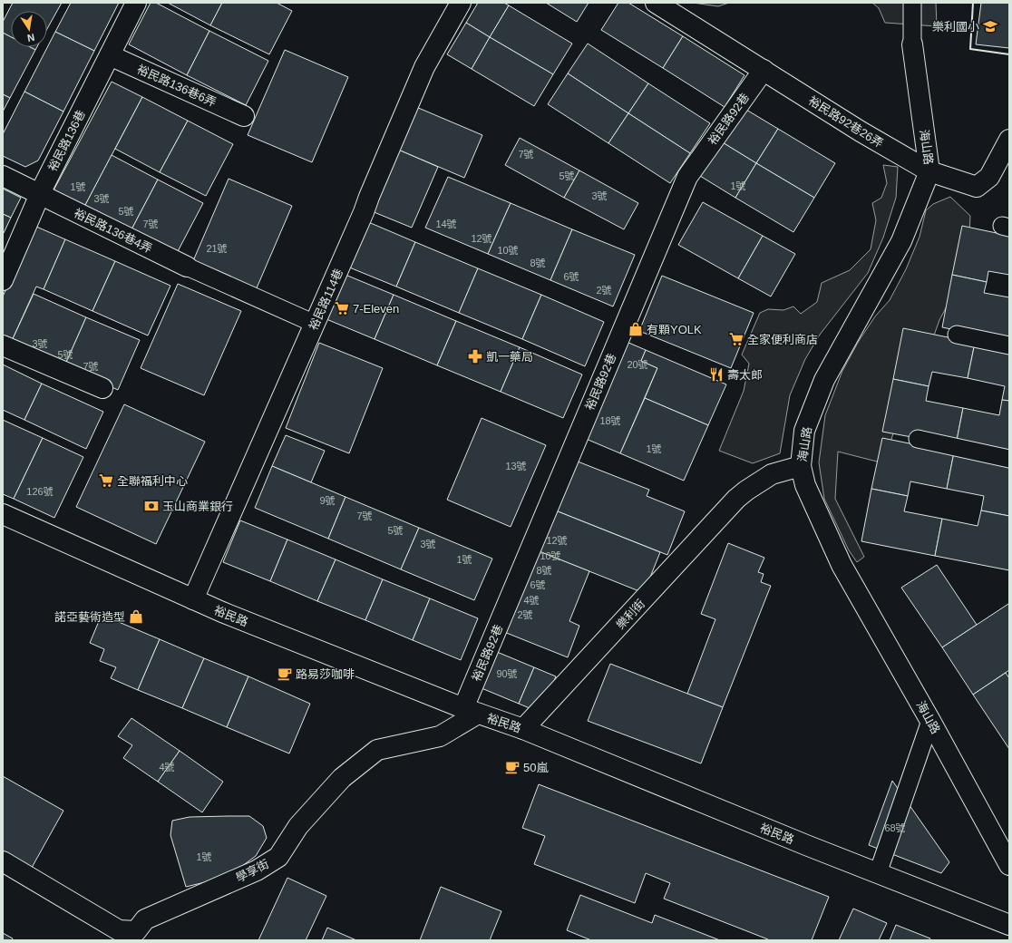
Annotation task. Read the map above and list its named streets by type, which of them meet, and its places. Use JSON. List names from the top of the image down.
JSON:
{
  "streets": {
    "street": [
      "裕民路136巷6弄",
      "裕民路92巷",
      "裕民路92巷26弄",
      "裕民路136巷",
      "海山路",
      "裕民路136巷4弄",
      "裕民路114巷",
      "樂利街",
      "裕民路",
      "學享街"
    ]
  },
  "crossings": [
    ["裕民路136巷6弄", "裕民路136巷"],
    ["裕民路92巷", "裕民路92巷26弄"],
    ["裕民路92巷", "裕民路"],
    ["裕民路92巷", "學享街"],
    ["裕民路92巷26弄", "海山路"],
    ["裕民路136巷", "裕民路136巷4弄"],
    ["海山路", "樂利街"],
    ["裕民路114巷", "裕民路"],
    ["樂利街", "裕民路"],
    ["裕民路", "學享街"]
  ],
  "places": {
    "school or university": ["樂利國小"],
    "supermarket": ["7-Eleven", "全家便利商店", "全聯福利中心"],
    "shop": ["有顆YOLK", "諾亞藝術造型"],
    "pharmacy": ["凱一藥局"],
    "restaurant": ["壽太郎"],
    "bank": ["玉山商業銀行"],
    "cafe": ["路易莎咖啡", "50嵐"]
  },
  "house_numbers": [
    "7號",
    "5號",
    "1號",
    "1號",
    "3號",
    "3號",
    "5號",
    "7號",
    "14號",
    "12號",
    "21號",
    "10號",
    "8號",
    "6號",
    "2號",
    "3號",
    "5號",
    "20號",
    "7號",
    "18號",
    "1號",
    "13號",
    "126號",
    "9號",
    "7號",
    "5號",
    "12號",
    "3號",
    "10號",
    "1號",
    "8號",
    "6號",
    "4號",
    "2號",
    "90號",
    "4號",
    "68號",
    "1號"
  ],
  "north": "bottom"
}
